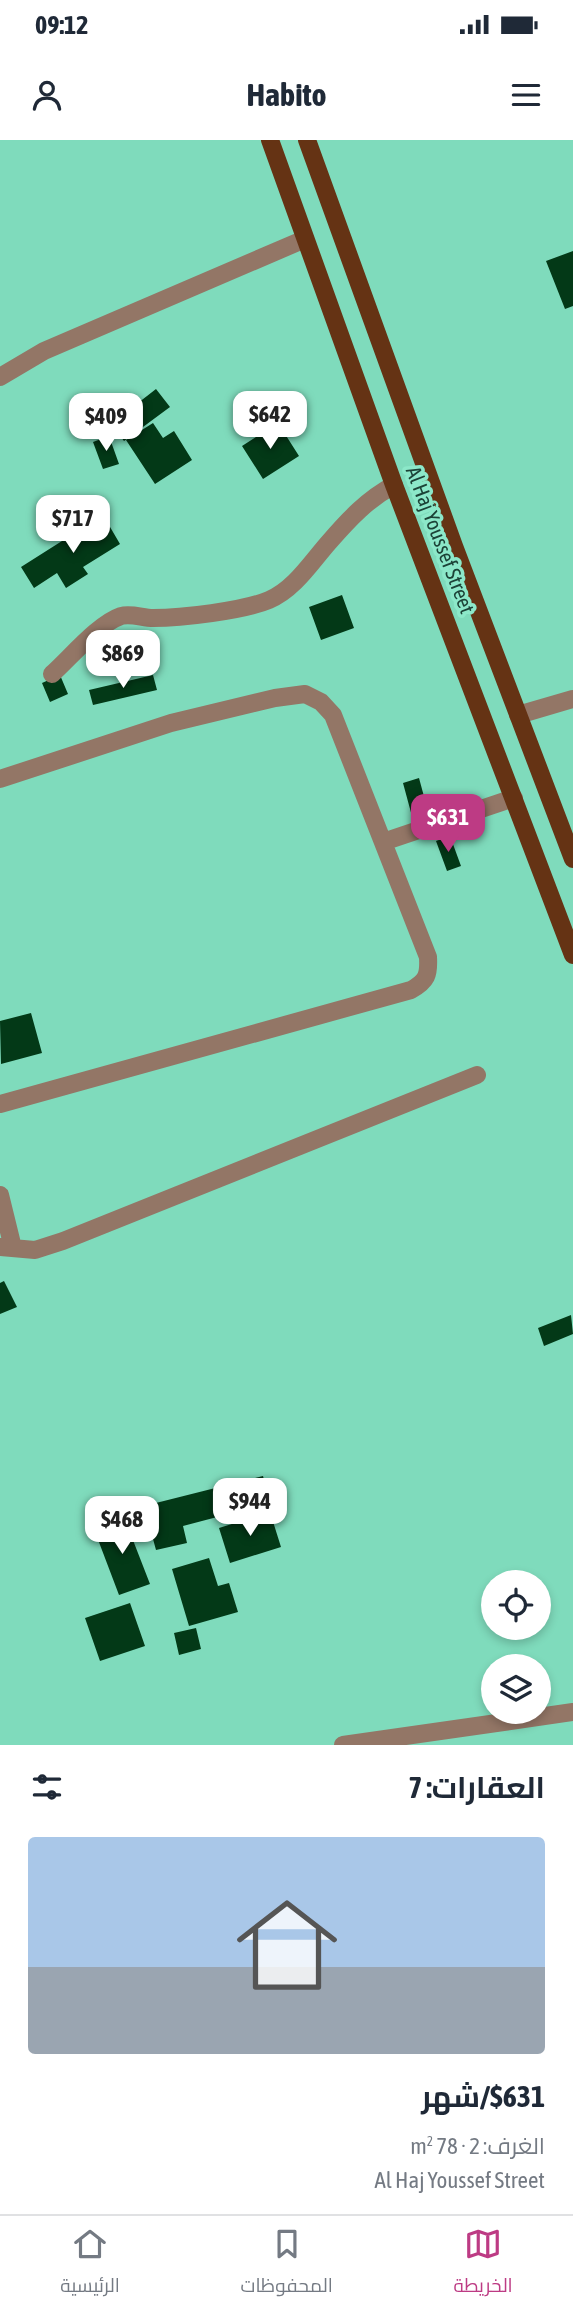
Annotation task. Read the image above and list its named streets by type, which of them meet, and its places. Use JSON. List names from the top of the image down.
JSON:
{
  "streets": {
    "main road": ["Al Haj Youssef Street"]
  },
  "page": {
    "status": "09:12",
    "header": "Habito",
    "price": [
      "$642",
      "$409",
      "$717",
      "$869",
      "$631",
      "$944",
      "$468"
    ],
    "heading": "العقارات: 7",
    "list": [
      {
        "name": "$631/شهر",
        "note": "الغرف: 2 · 78 m² · Al Haj Youssef Street"
      }
    ],
    "tabs": ["الخريطة", "المحفوظات", "الرئيسية"]
  }
}
